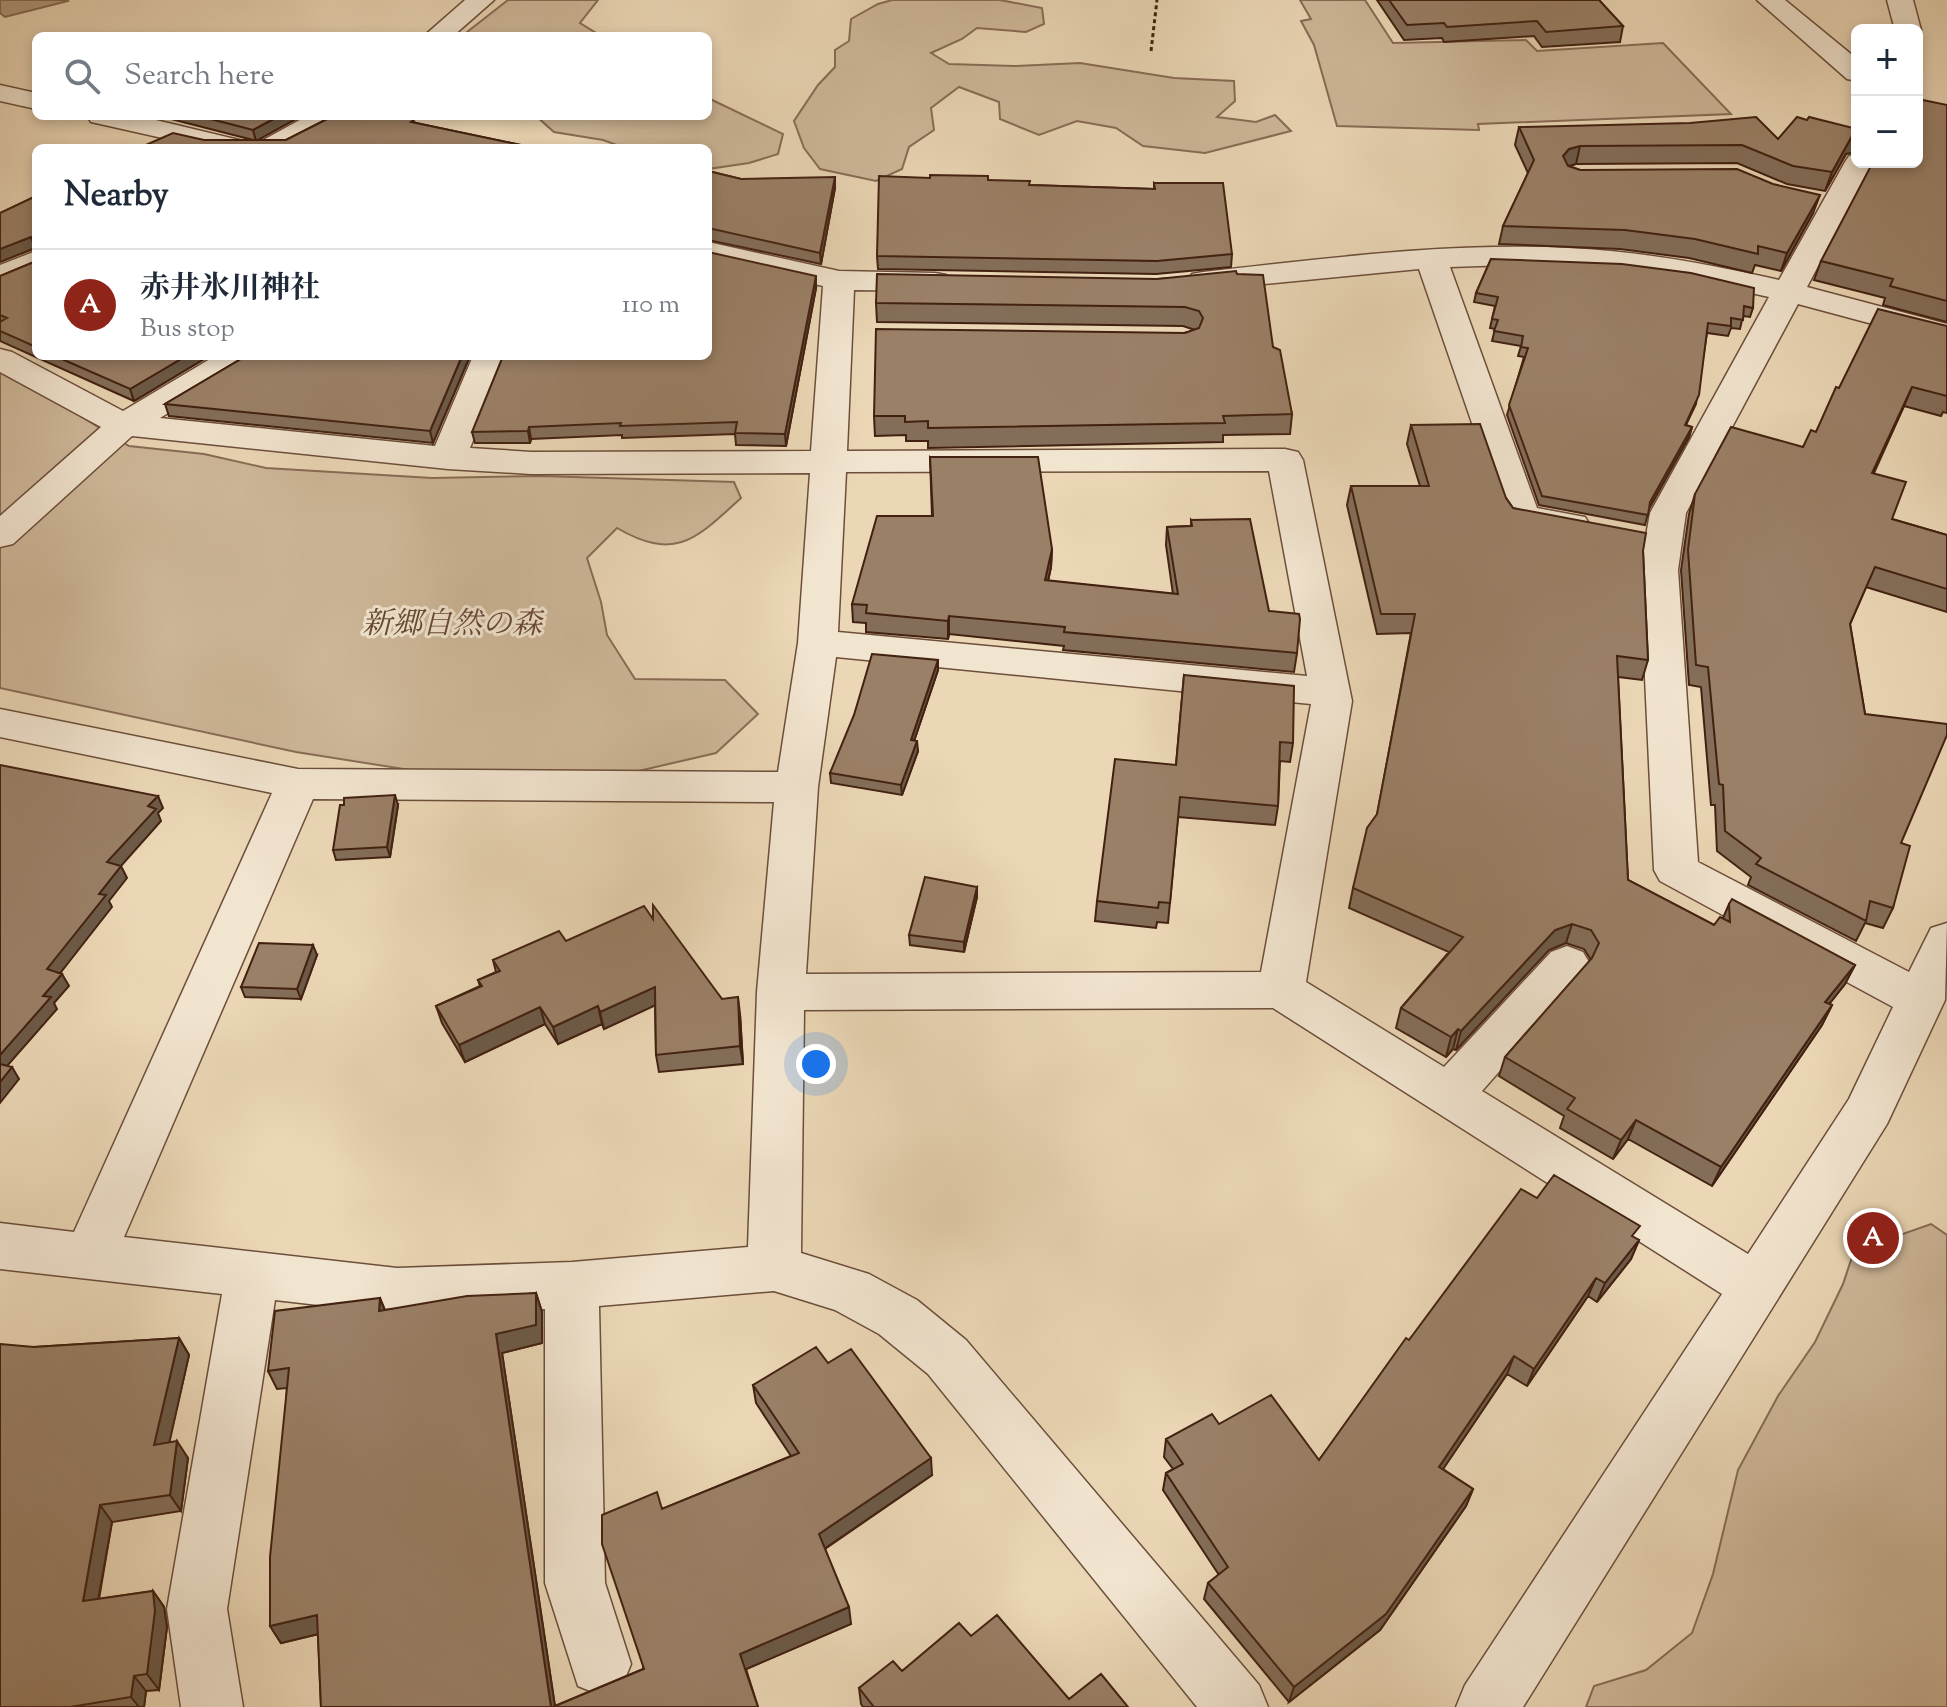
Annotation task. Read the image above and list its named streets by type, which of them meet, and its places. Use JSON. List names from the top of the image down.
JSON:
{
  "parks": ["新郷自然の森"],
  "page": {
    "map_buttons": ["+", "−"],
    "search": "Search here",
    "heading": "Nearby",
    "list": [
      {
        "mark": "A",
        "name": "赤井氷川神社",
        "note": "Bus stop",
        "value": "110 m"
      }
    ],
    "pins": "A"
  }
}
